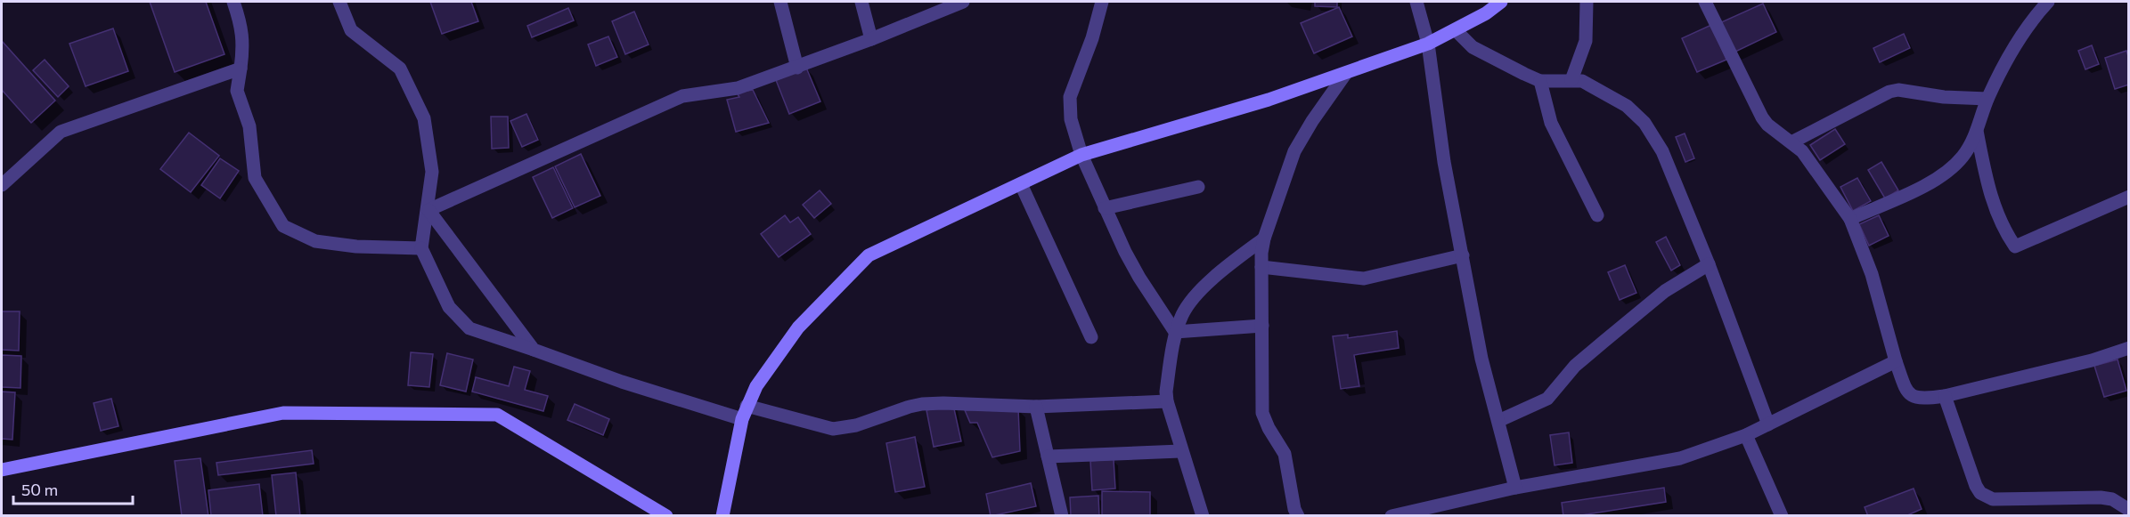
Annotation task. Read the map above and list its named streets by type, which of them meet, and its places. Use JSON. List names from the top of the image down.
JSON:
{
  "scale_bar": "50 m"
}
